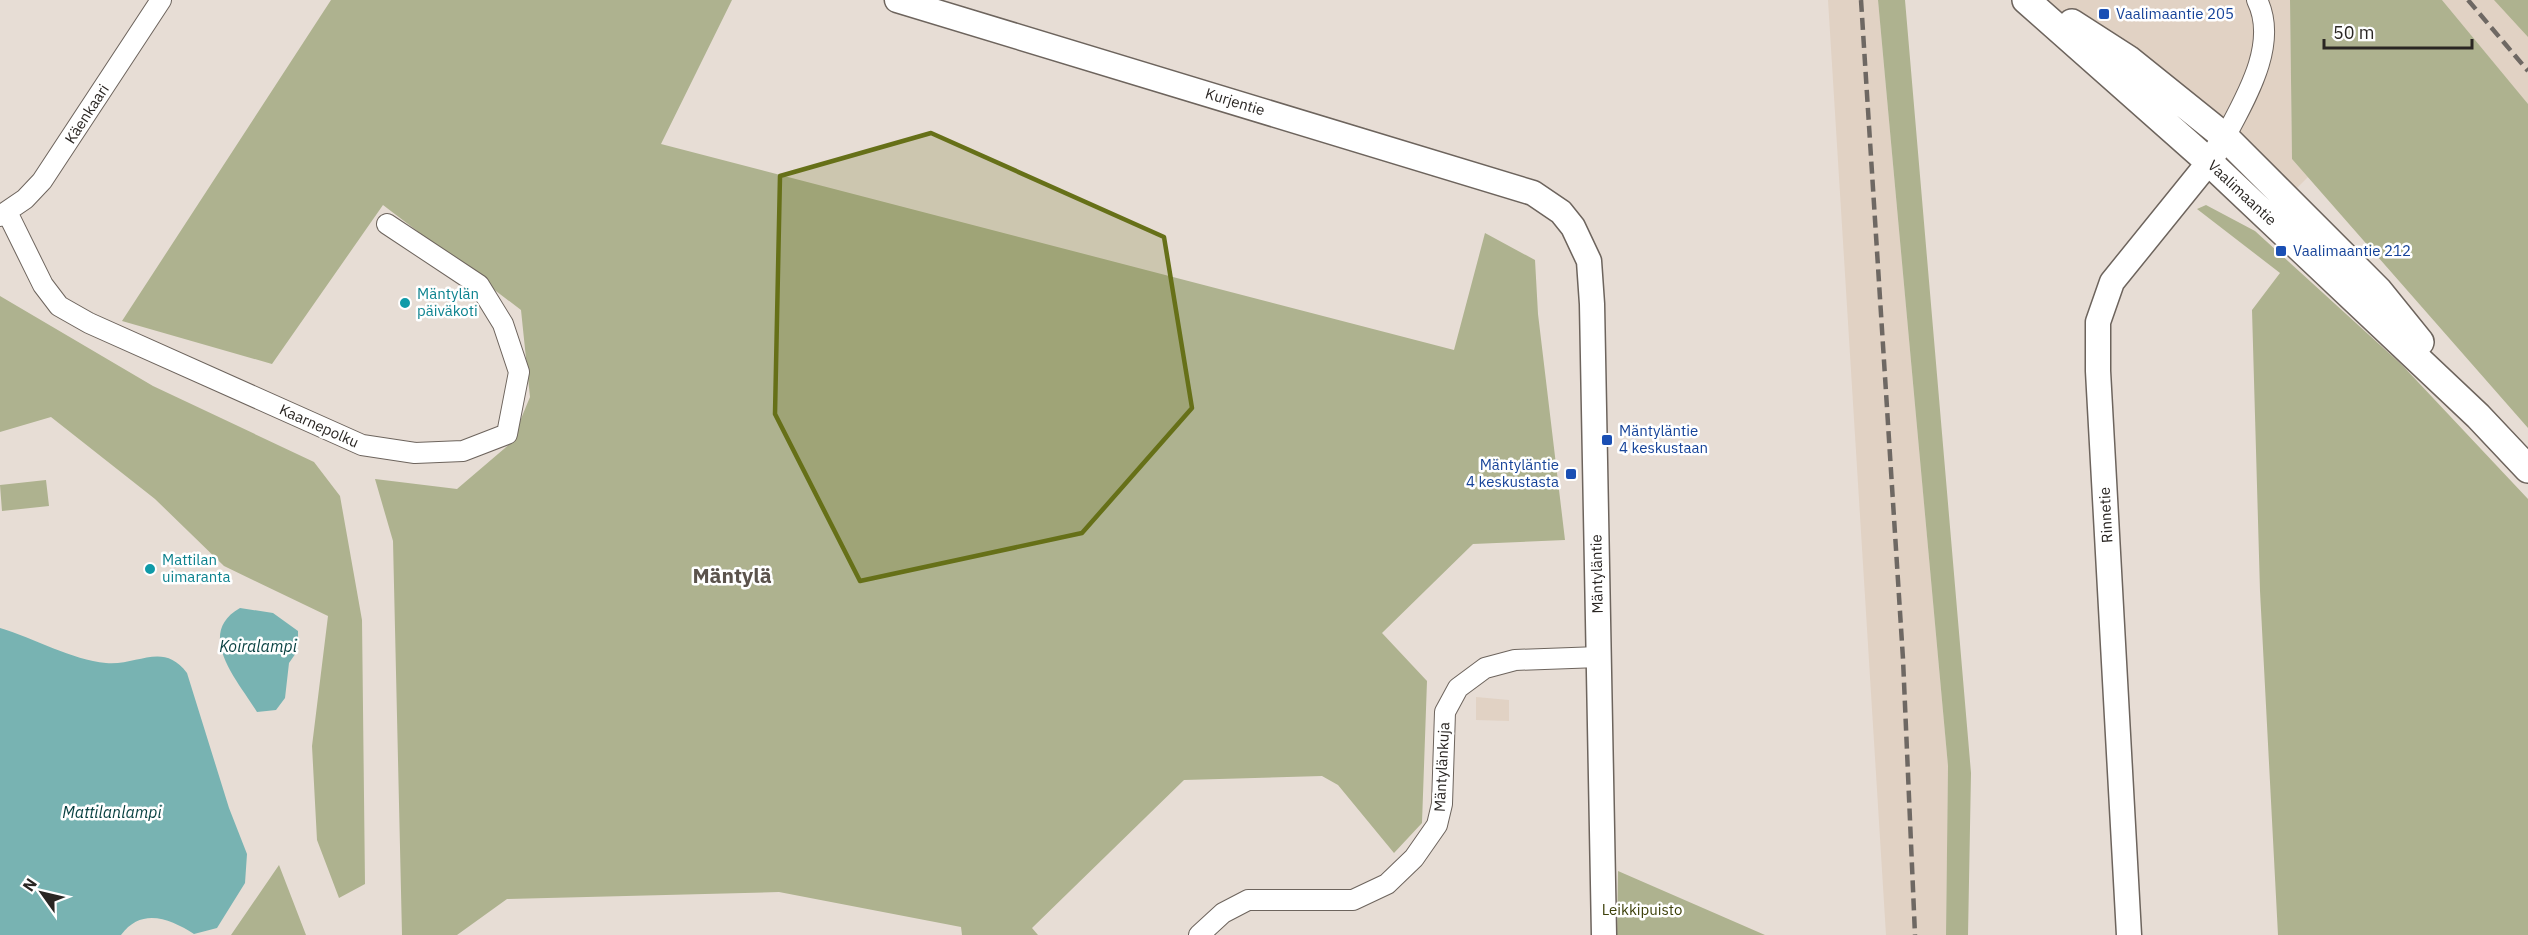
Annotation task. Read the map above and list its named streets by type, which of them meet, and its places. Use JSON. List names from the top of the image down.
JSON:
{
  "streets": {
    "main road": ["Vaalimaantie"],
    "street": [
      "Kurjentie",
      "Käenkaari",
      "Kaarnepolku",
      "Rinnetie",
      "Mäntyläntie",
      "Mäntylänkuja"
    ]
  },
  "crossings": [
    ["Kurjentie", "Mäntyläntie"],
    ["Käenkaari", "Kaarnepolku"],
    ["Vaalimaantie", "Rinnetie"],
    ["Mäntyläntie", "Mäntylänkuja"]
  ],
  "districts": ["Mäntylä"],
  "water": ["Koiralampi", "Mattilanlampi"],
  "parks": ["Leikkipuisto"],
  "places": {
    "transit": [
      "Vaalimaantie 205",
      "Vaalimaantie 212",
      "Mäntyläntie 4 keskustaan",
      "Mäntyläntie 4 keskustasta"
    ],
    "other": ["Mäntylän päiväkoti", "Mattilan uimaranta"]
  },
  "scale_bar": "50 m",
  "north": "top left"
}
